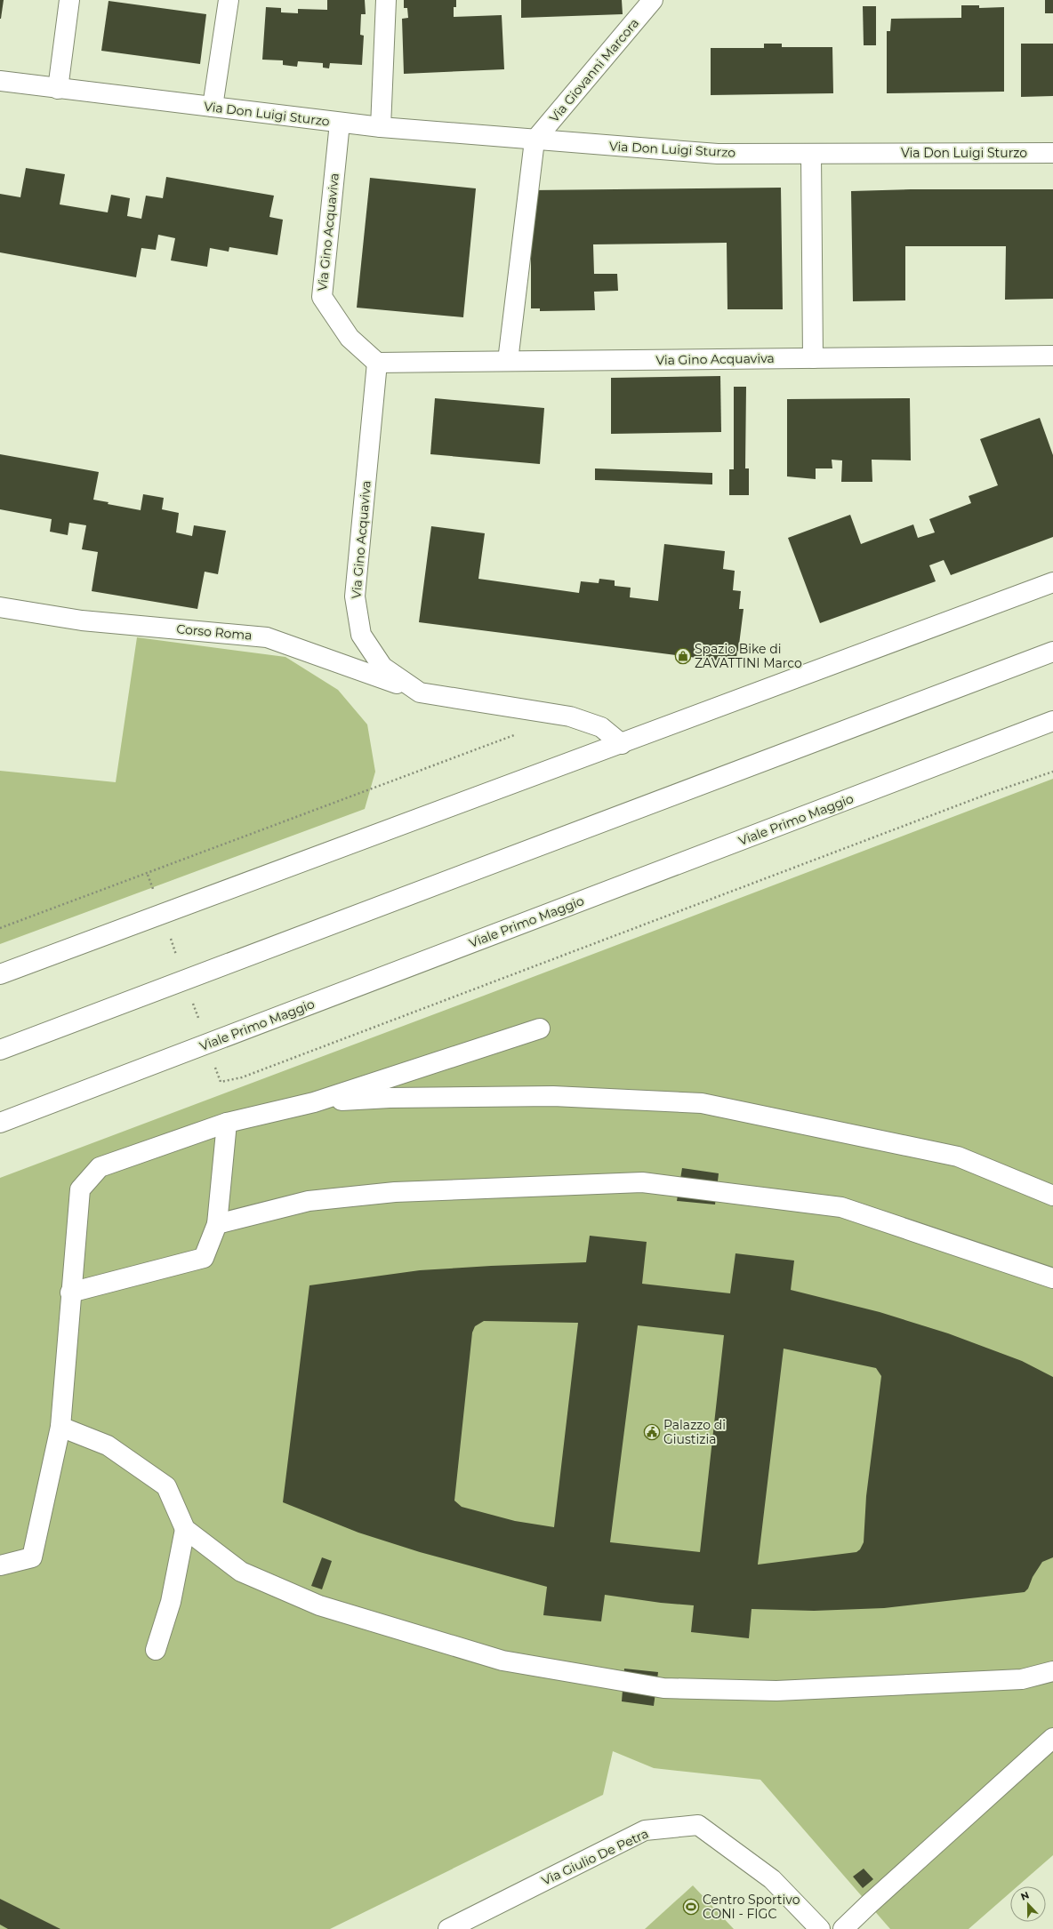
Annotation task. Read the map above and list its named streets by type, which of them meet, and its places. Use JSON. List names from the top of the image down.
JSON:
{
  "streets": {
    "street": [
      "Via Giovanni Marcora",
      "Via Don Luigi Sturzo",
      "Via Gino Acquaviva",
      "Corso Roma",
      "Viale Primo Maggio",
      "Via Giulio De Petra"
    ]
  },
  "crossings": [
    ["Via Giovanni Marcora", "Via Don Luigi Sturzo"],
    ["Via Don Luigi Sturzo", "Via Gino Acquaviva"],
    ["Via Gino Acquaviva", "Corso Roma"]
  ],
  "places": {
    "shop": ["Spazio Bike di ZAVATTINI Marco"],
    "public building": ["Palazzo di Giustizia"],
    "sports": ["Centro Sportivo CONI - FIGC"]
  },
  "north": "top"
}
